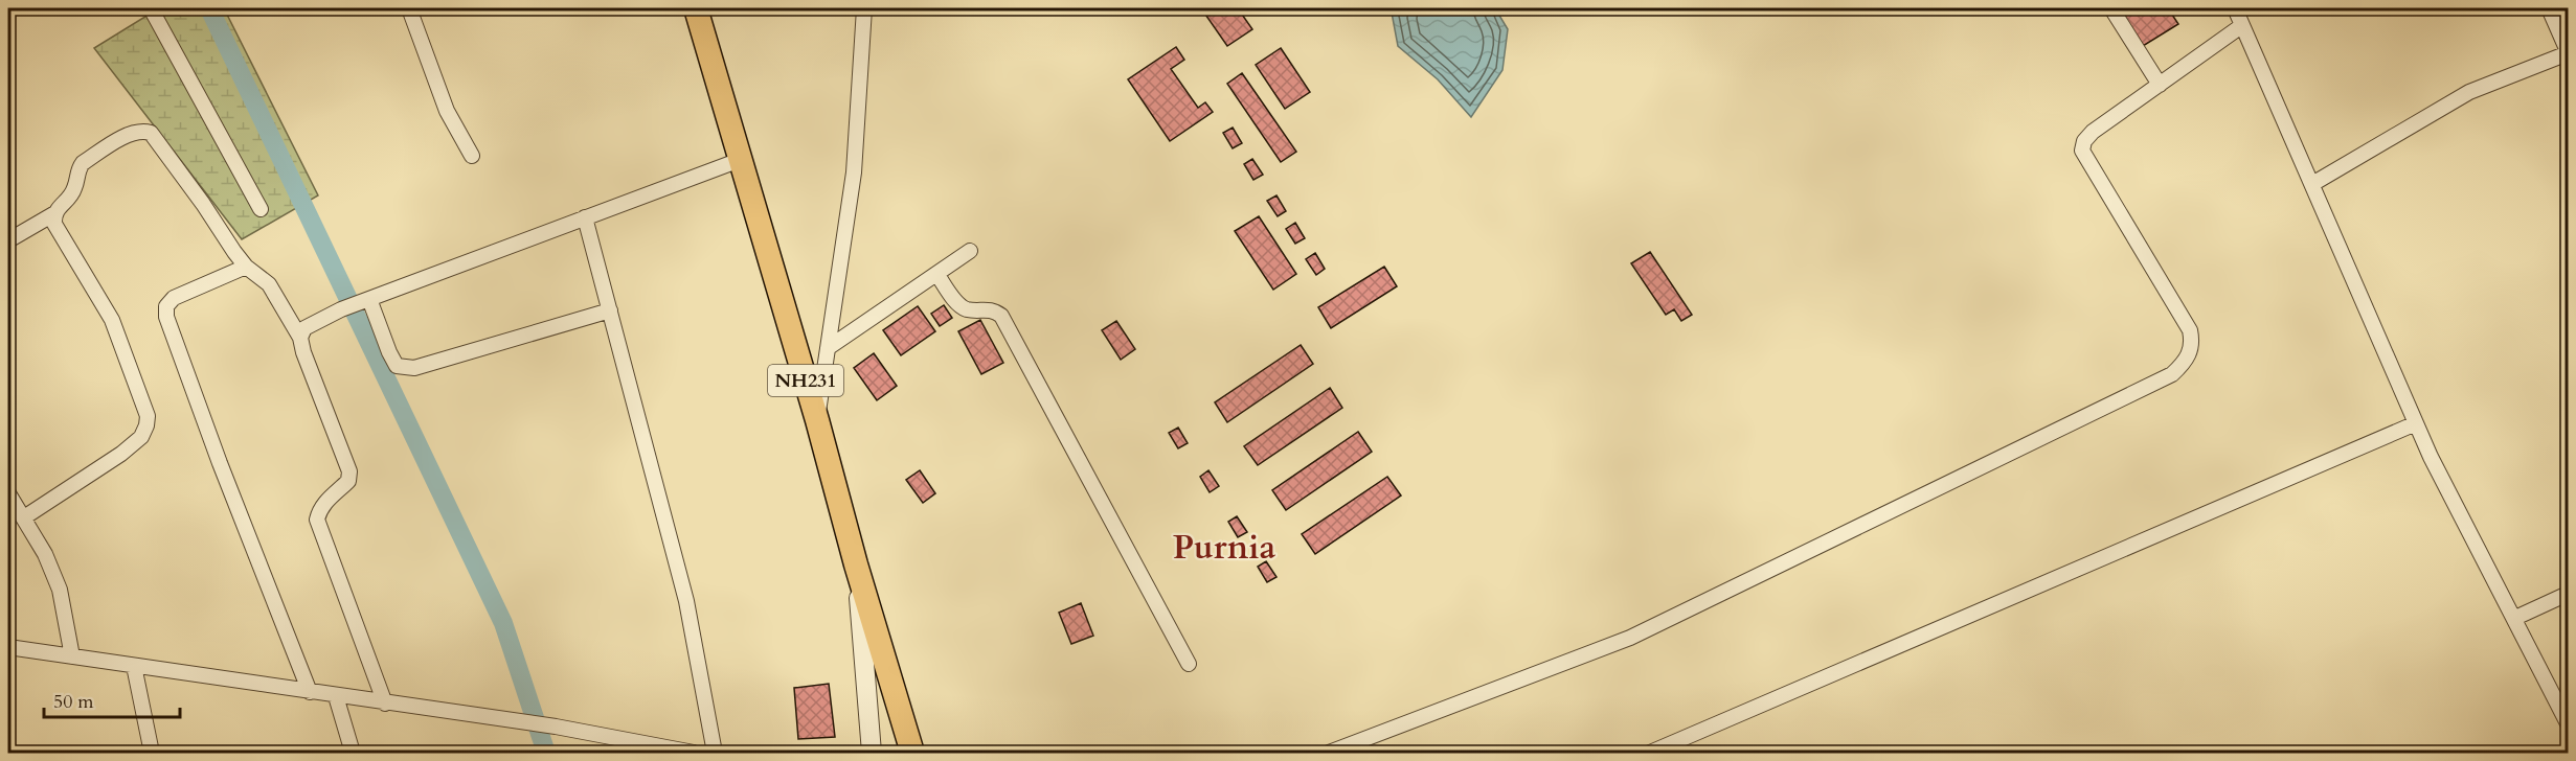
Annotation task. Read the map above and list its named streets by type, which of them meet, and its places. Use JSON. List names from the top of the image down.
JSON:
{
  "streets": {
    "highway": ["NH231"]
  },
  "districts": ["Purnia"],
  "scale_bar": "50 m"
}
